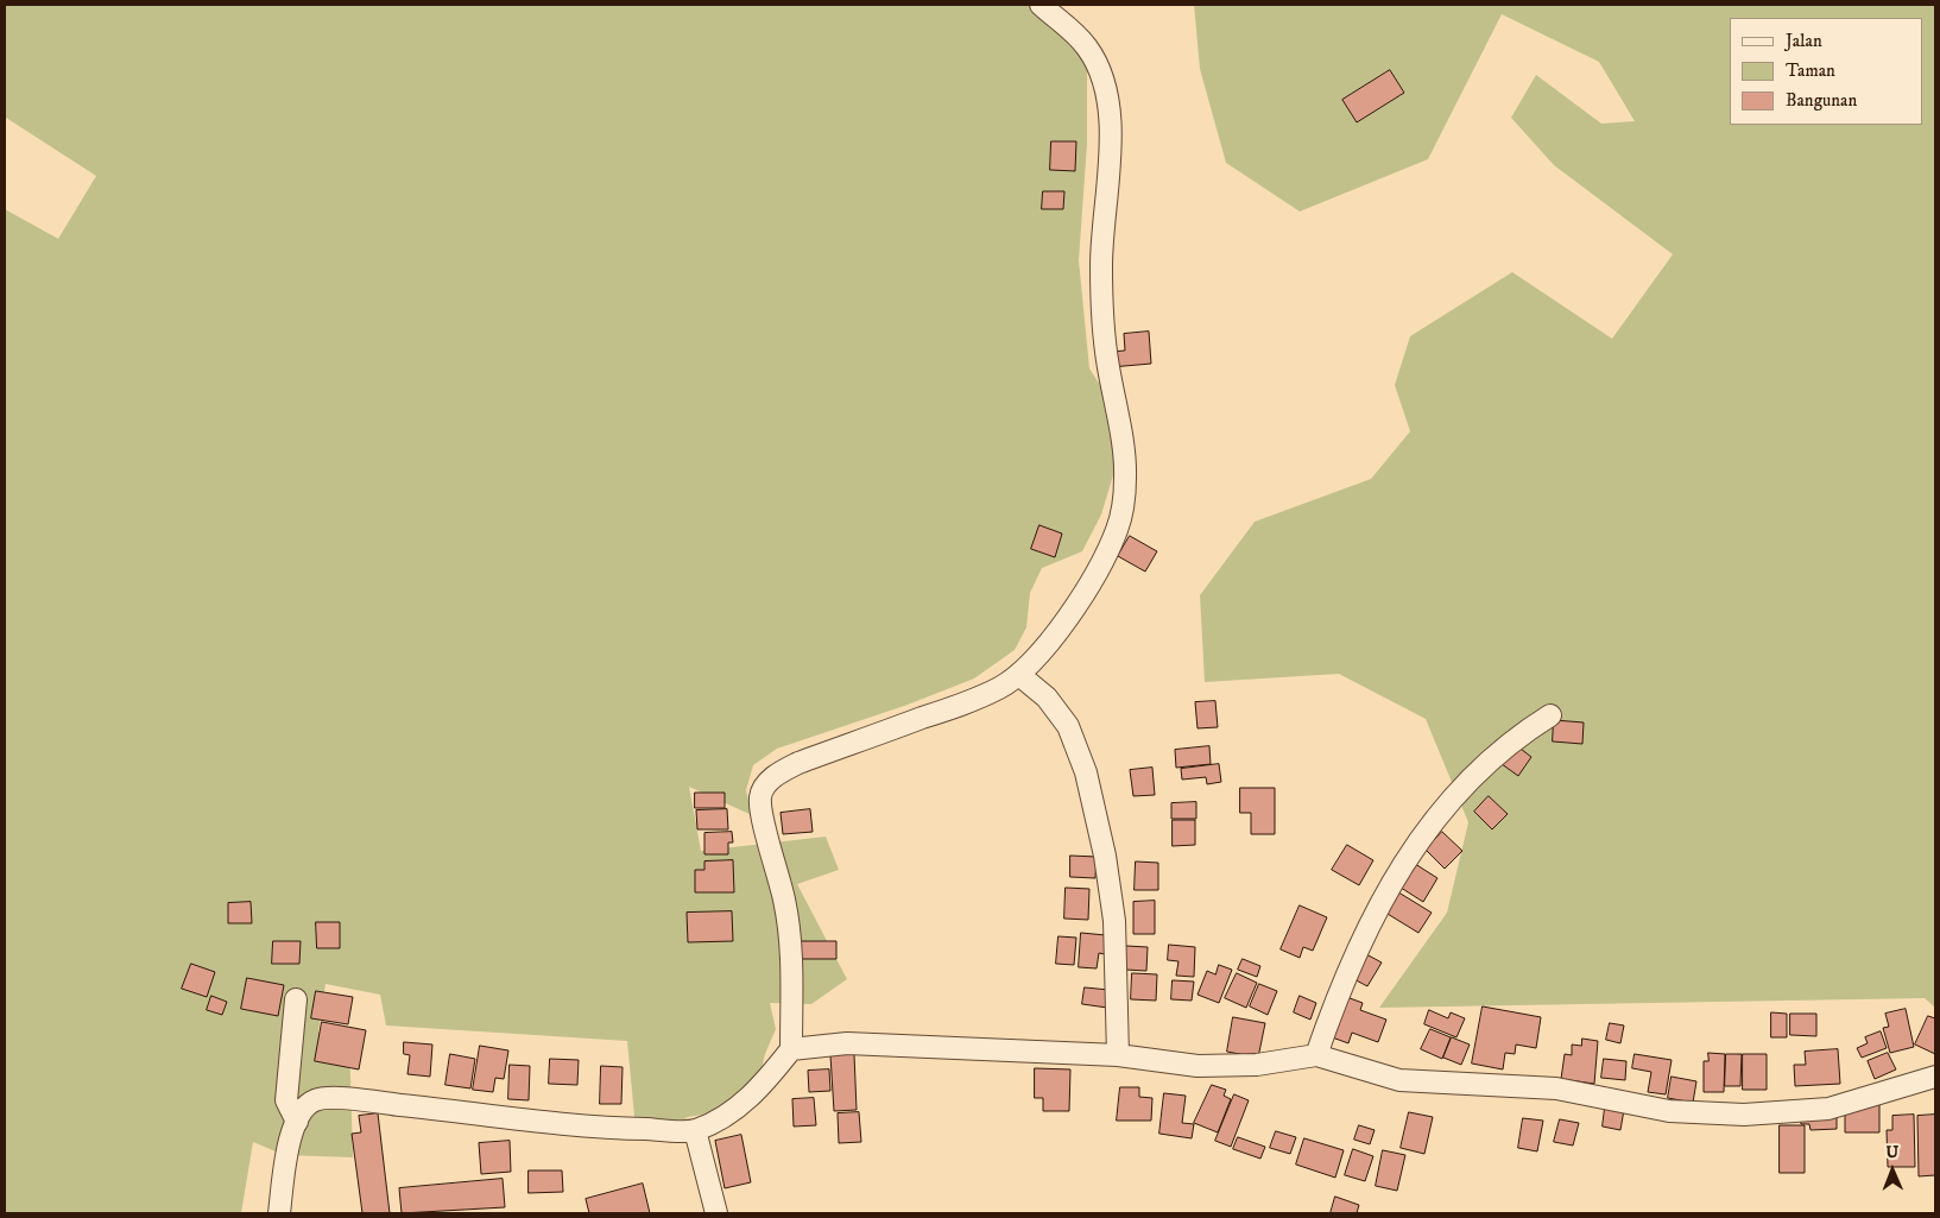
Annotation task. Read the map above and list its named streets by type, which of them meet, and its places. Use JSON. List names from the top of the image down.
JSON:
{
  "legend": ["Jalan", "Taman", "Bangunan"],
  "north": "top"
}
